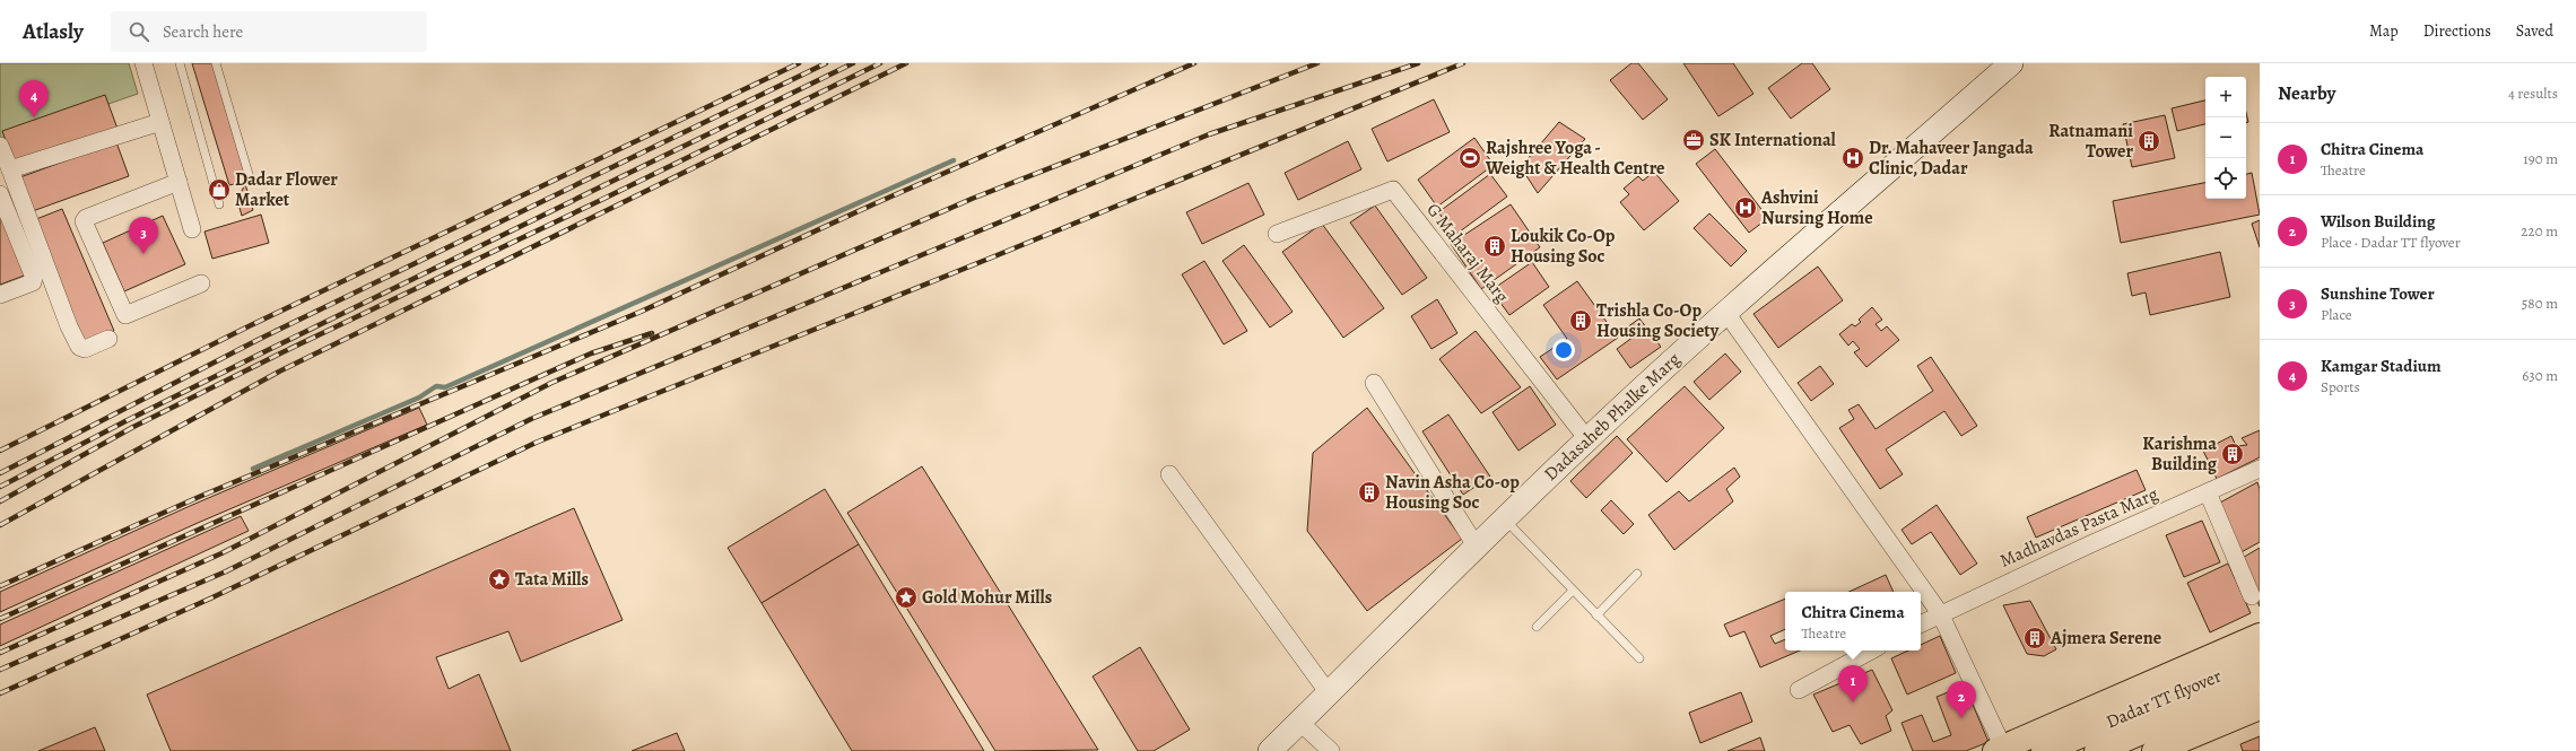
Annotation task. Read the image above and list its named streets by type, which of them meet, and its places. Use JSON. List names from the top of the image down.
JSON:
{
  "streets": {
    "highway": ["Dadar TT flyover"],
    "street": ["G Maharaj Marg", "Dadasaheb Phalke Marg", "Madhavdas Pasta Marg"]
  },
  "crossings": [
    ["G Maharaj Marg", "Dadasaheb Phalke Marg"]
  ],
  "places": {
    "office": ["SK International"],
    "building": [
      "Ratnamani Tower",
      "Loukik Co-Op Housing Soc",
      "Trishla Co-Op Housing Society",
      "Karishma Building",
      "Navin Asha Co-op Housing Soc",
      "Ajmera Serene"
    ],
    "sports": ["Rajshree Yoga - Weight & Health Centre"],
    "hospital": ["Dr. Mahaveer Jangada Clinic, Dadar", "Ashvini Nursing Home"],
    "shop": ["Dadar Flower Market"],
    "place": ["Tata Mills", "Gold Mohur Mills"]
  },
  "page": {
    "header": "Atlasly",
    "search": "Search here",
    "nav": ["Map", "Directions", "Saved"],
    "heading": ["Nearby", "4 results"],
    "map_buttons": ["+", "−"],
    "pins": [
      "4",
      "3",
      "1",
      "2"
    ],
    "list": [
      {
        "mark": "1",
        "name": "Chitra Cinema",
        "note": "Theatre",
        "value": "190 m"
      },
      {
        "mark": "2",
        "name": "Wilson Building",
        "note": "Place · Dadar TT flyover",
        "value": "220 m"
      },
      {
        "mark": "3",
        "name": "Sunshine Tower",
        "note": "Place",
        "value": "580 m"
      },
      {
        "mark": "4",
        "name": "Kamgar Stadium",
        "note": "Sports",
        "value": "630 m"
      }
    ],
    "popup": ["Chitra Cinema", "Theatre"]
  }
}
